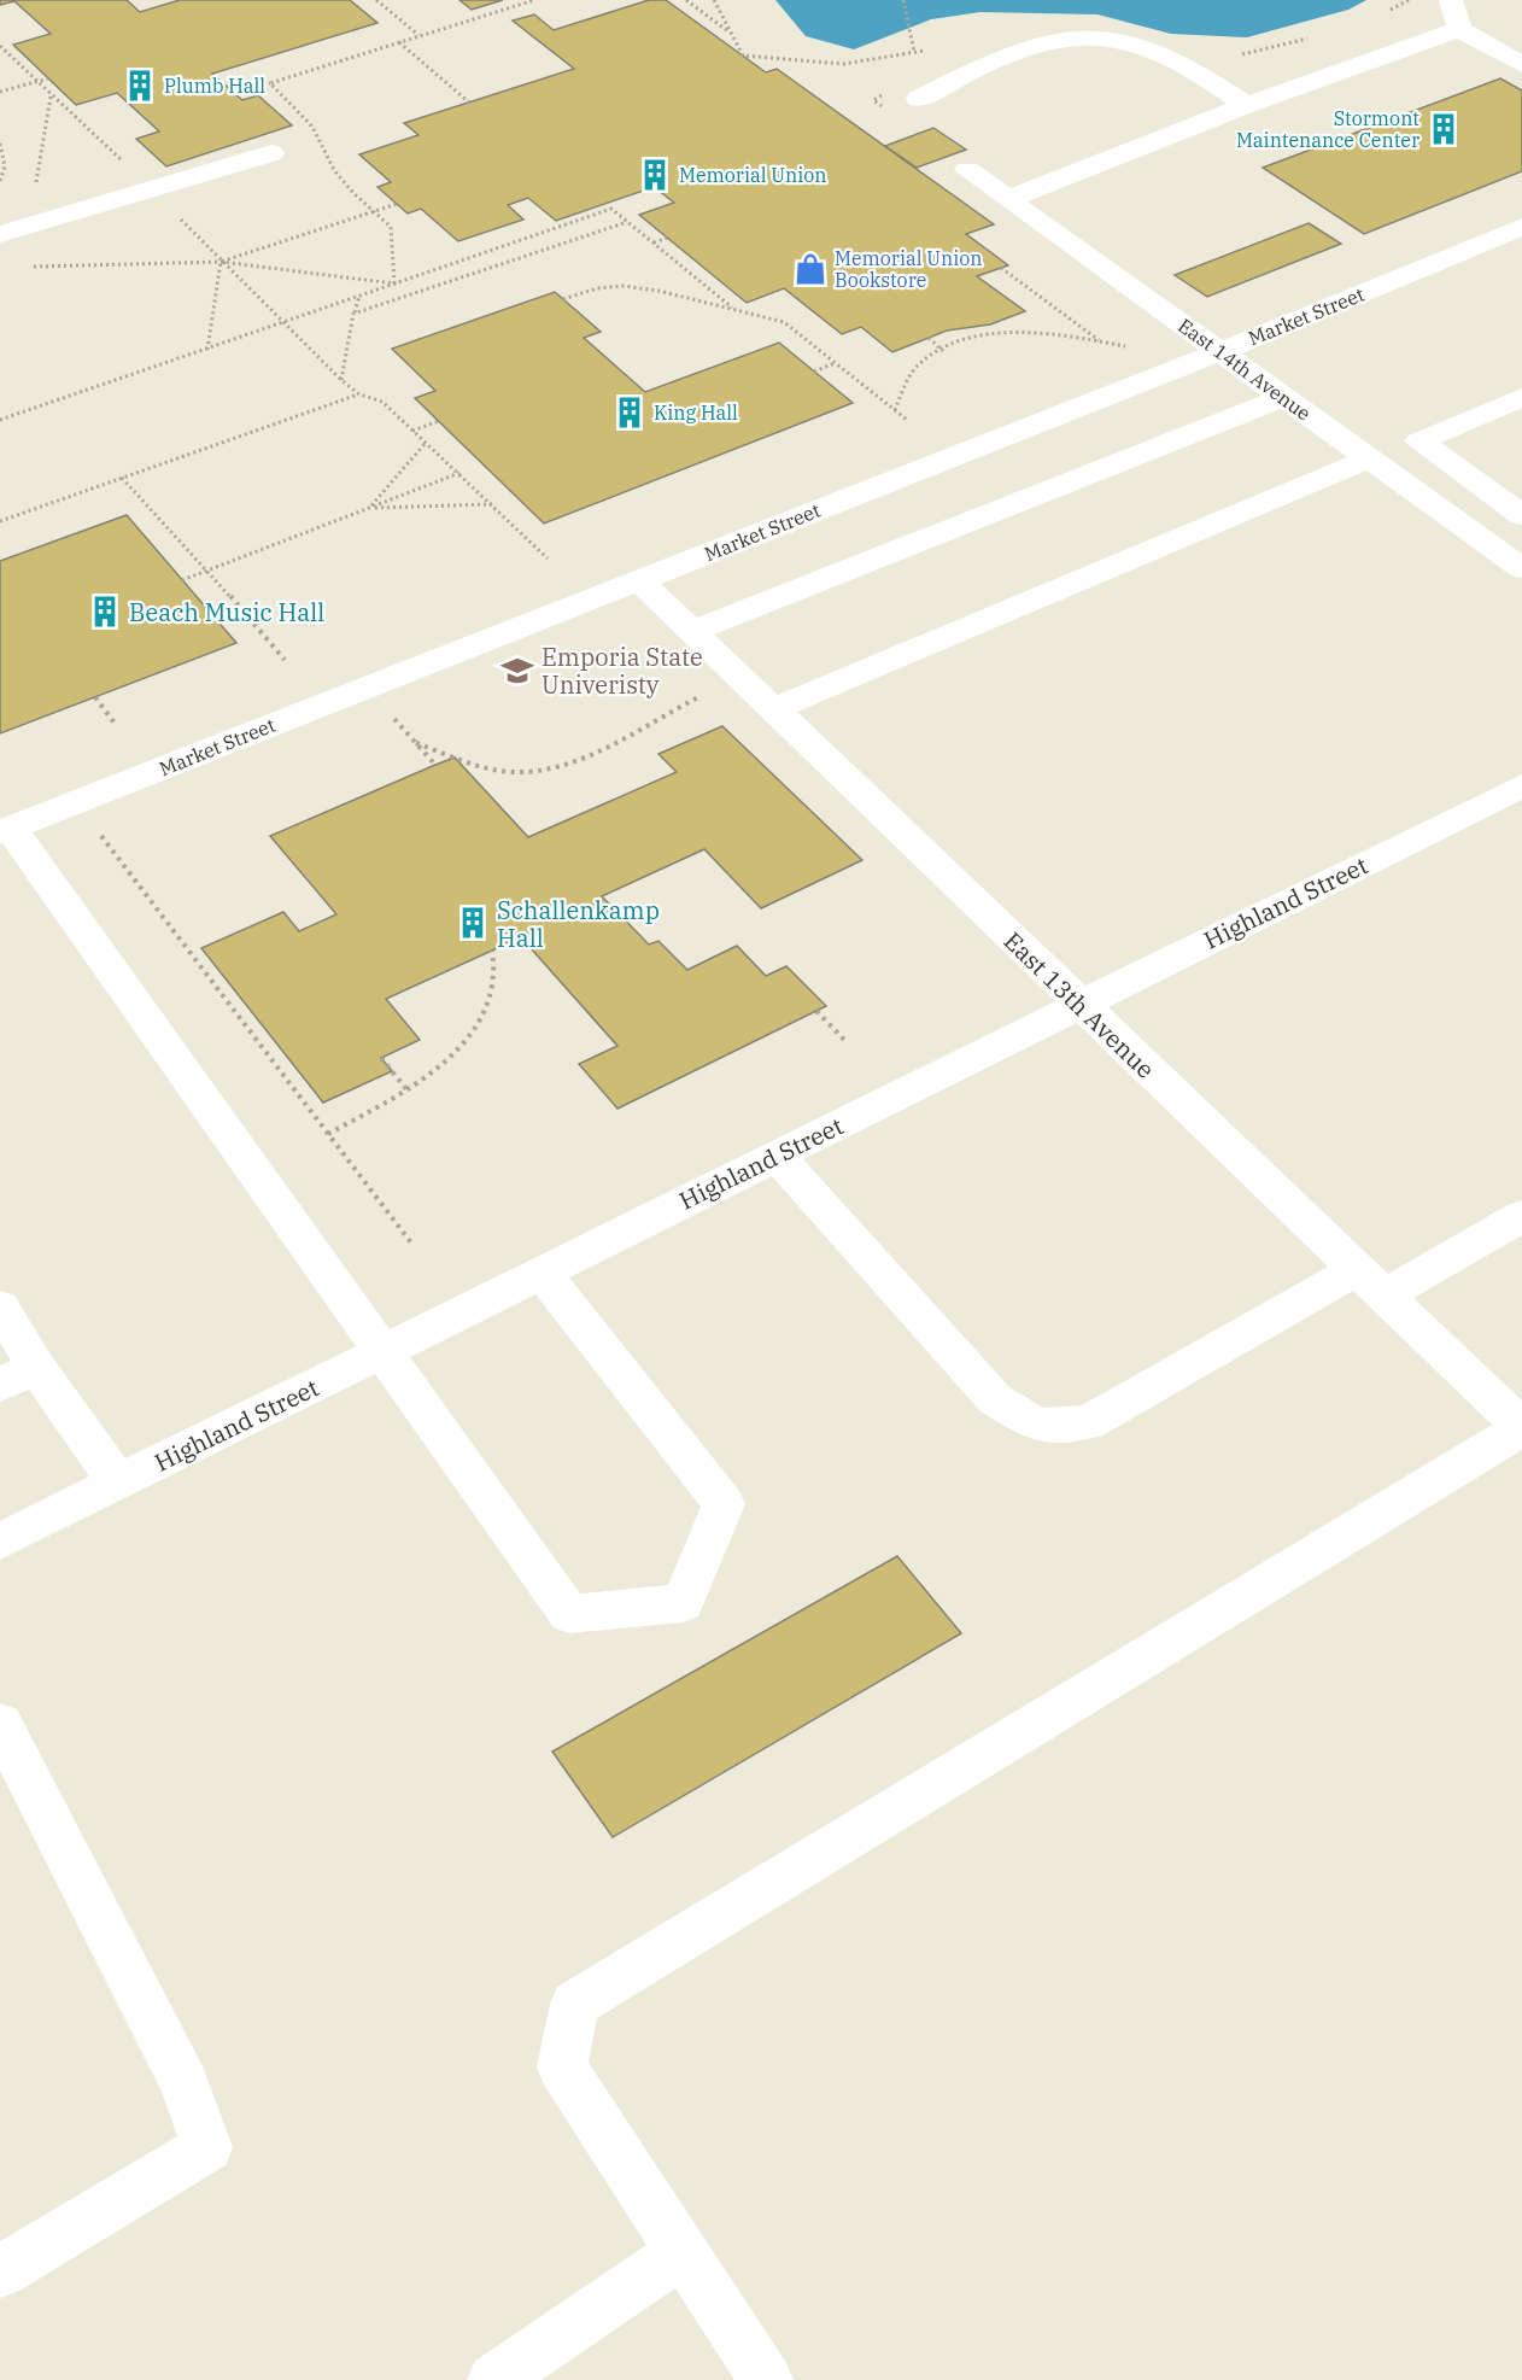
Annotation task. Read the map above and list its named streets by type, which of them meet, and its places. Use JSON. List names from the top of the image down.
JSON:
{
  "streets": {
    "street": [
      "Market Street",
      "East 14th Avenue",
      "Highland Street",
      "East 13th Avenue"
    ]
  },
  "crossings": [
    ["Market Street", "East 14th Avenue"],
    ["Market Street", "East 13th Avenue"],
    ["Highland Street", "East 13th Avenue"]
  ],
  "places": {
    "building": [
      "Plumb Hall",
      "Stormont Maintenance Center",
      "Memorial Union",
      "King Hall",
      "Beach Music Hall",
      "Schallenkamp Hall"
    ],
    "shop": ["Memorial Union Bookstore"],
    "school or university": ["Emporia State Univeristy"]
  }
}
